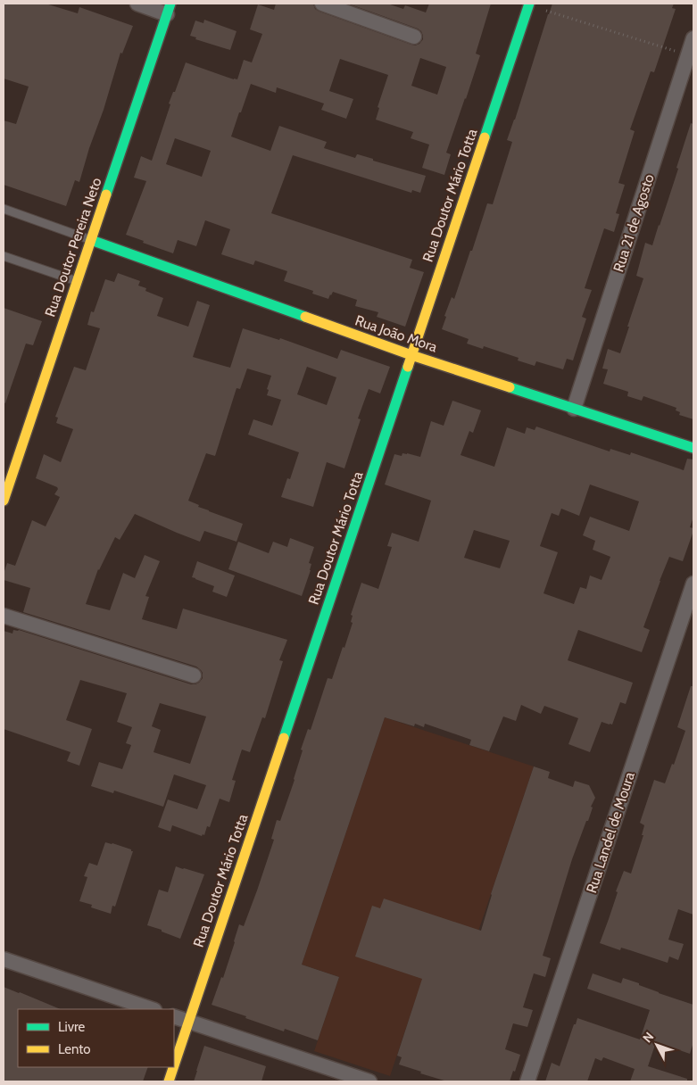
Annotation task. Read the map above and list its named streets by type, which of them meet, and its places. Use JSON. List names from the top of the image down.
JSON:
{
  "streets": {
    "street": [
      "Rua Doutor Mário Totta",
      "Rua 21 de Agosto",
      "Rua Doutor Pereira Neto",
      "Rua João Mora",
      "Rua Landel de Moura"
    ]
  },
  "crossings": [
    ["Rua Doutor Mário Totta", "Rua João Mora"],
    ["Rua 21 de Agosto", "Rua João Mora"],
    ["Rua Doutor Pereira Neto", "Rua João Mora"]
  ],
  "legend": ["Livre", "Lento"],
  "north": "top left"
}
